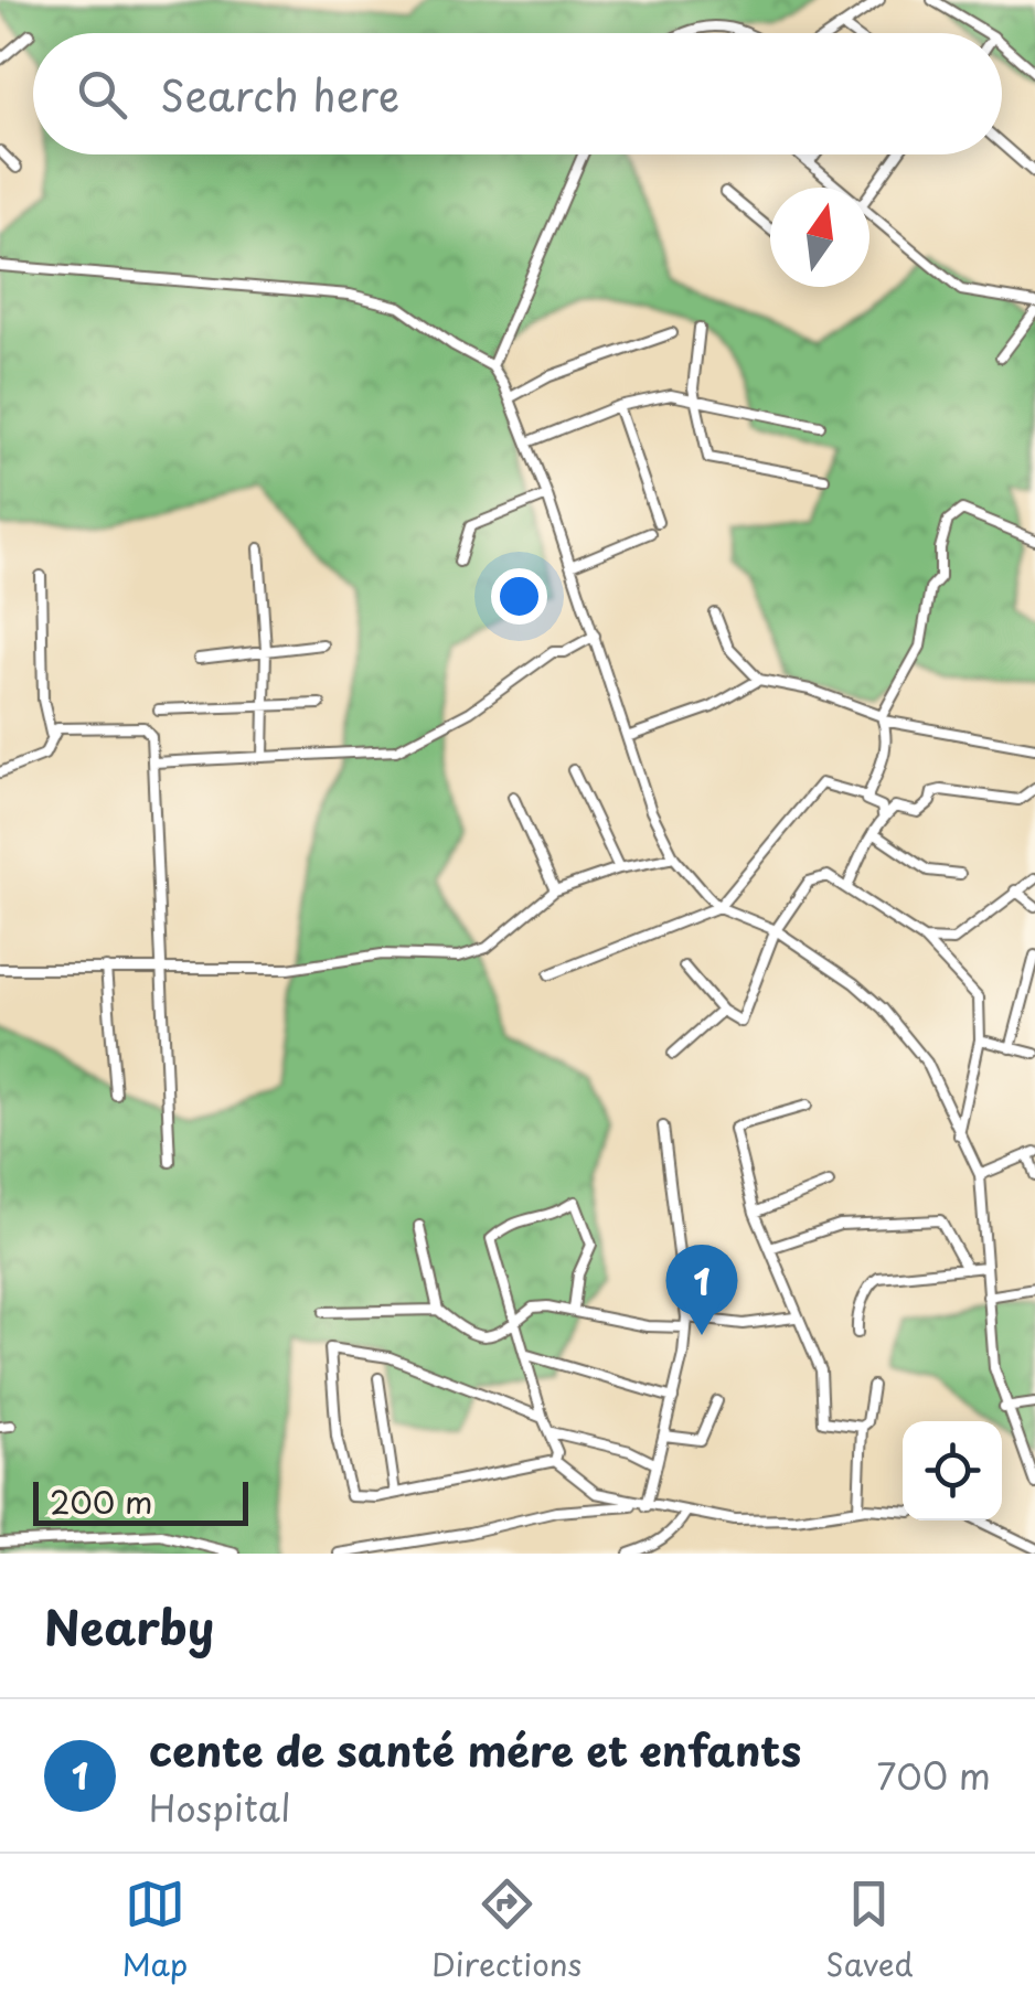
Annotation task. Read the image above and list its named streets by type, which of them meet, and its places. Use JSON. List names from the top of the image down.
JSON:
{
  "scale_bar": "200 m",
  "north": "top",
  "page": {
    "search": "Search here",
    "pins": "1",
    "scale": "200 m",
    "heading": "Nearby",
    "list": [
      {
        "mark": "1",
        "name": "cente de santé mére et enfants",
        "note": "Hospital",
        "value": "700 m"
      }
    ],
    "nav": ["Map", "Directions", "Saved"]
  }
}
